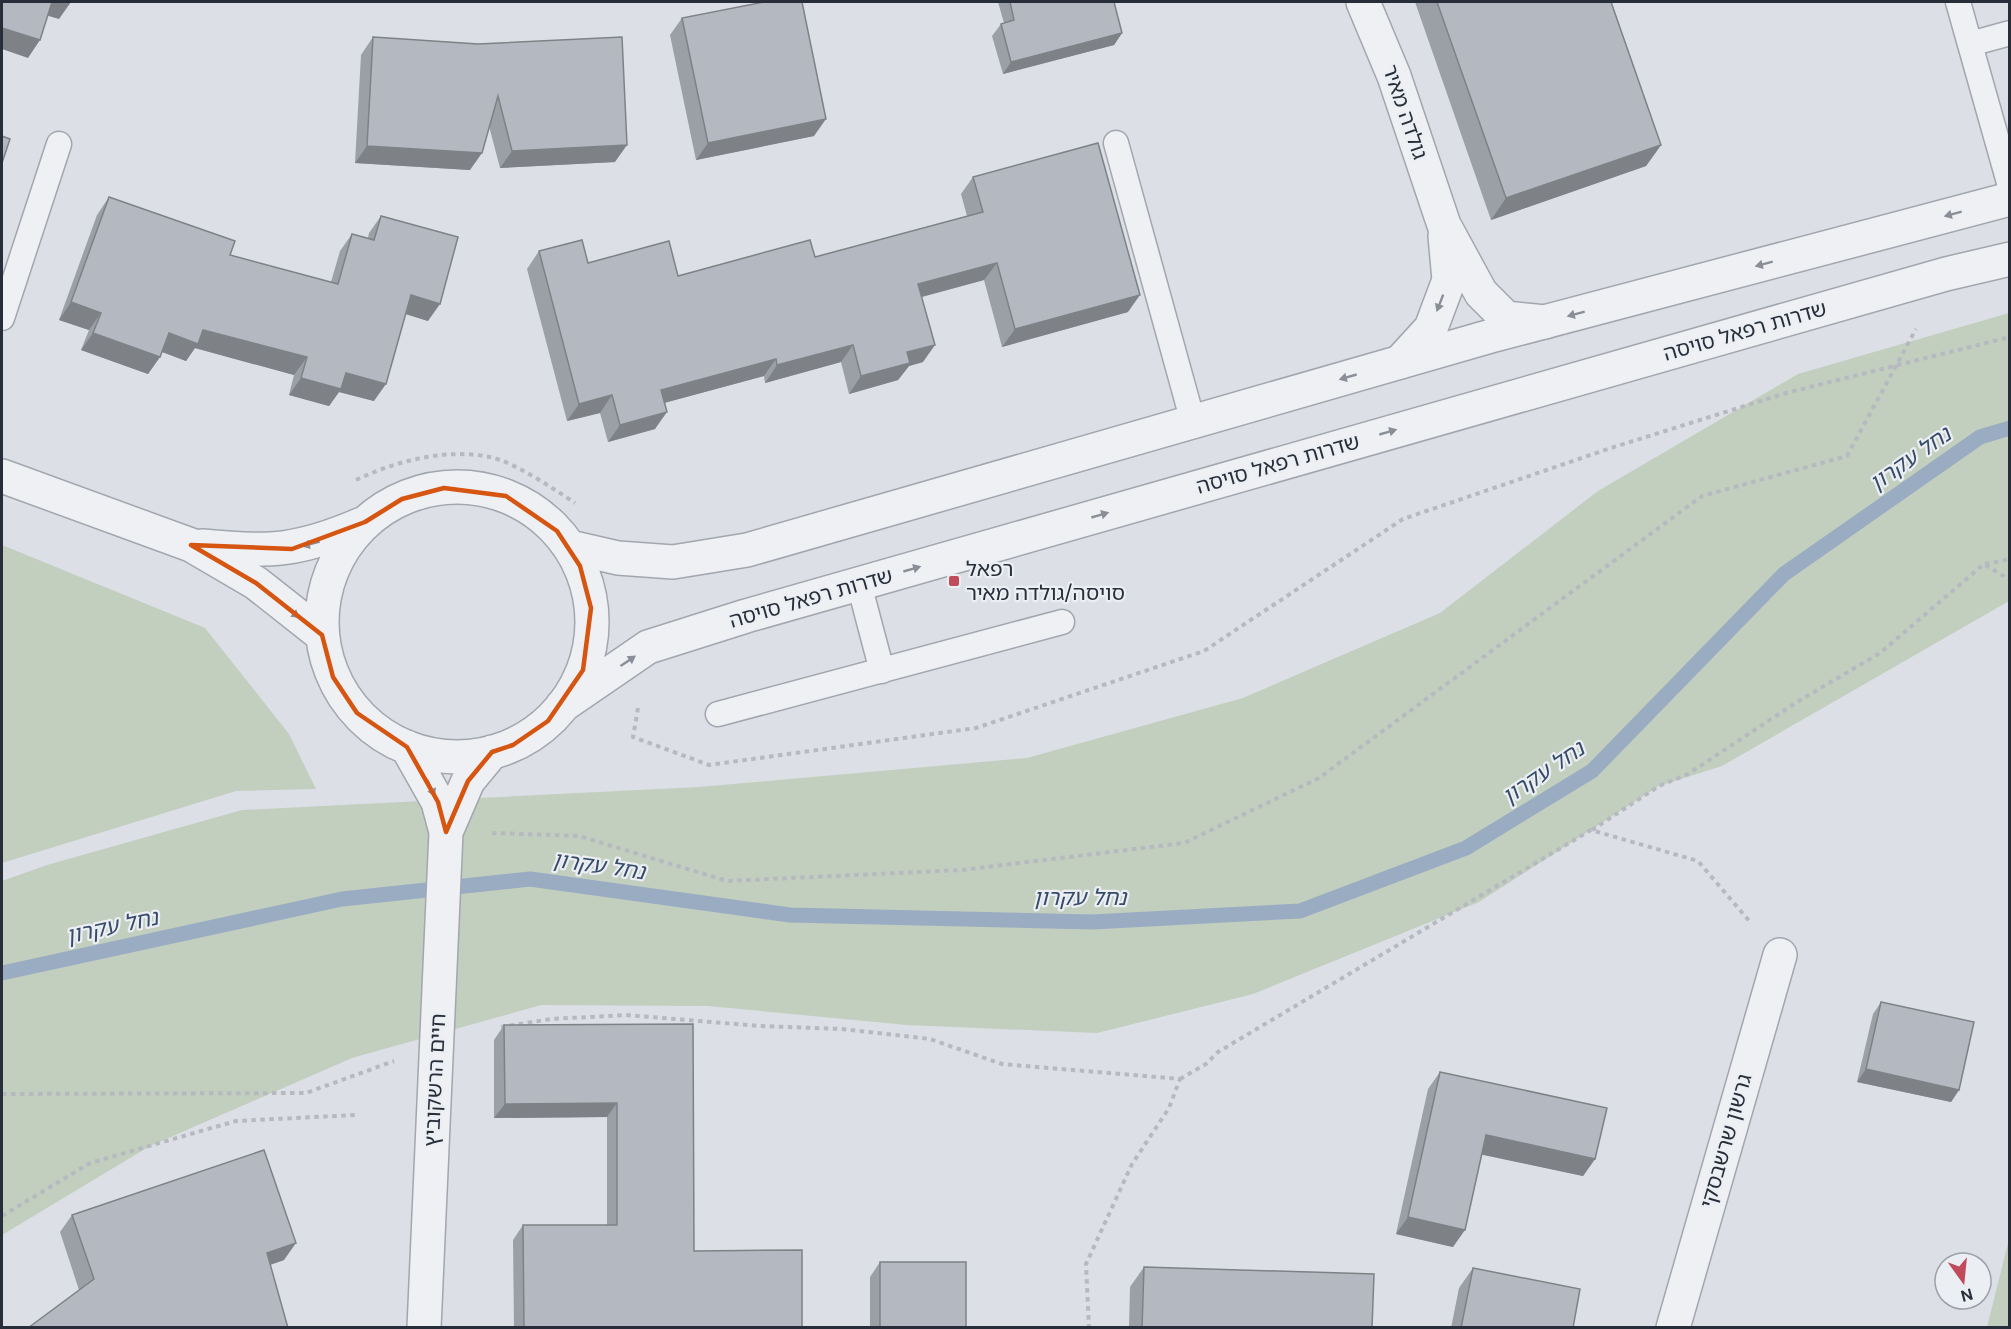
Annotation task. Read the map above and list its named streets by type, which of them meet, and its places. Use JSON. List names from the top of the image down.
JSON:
{
  "streets": {
    "street": [
      "גולדה מאיר",
      "שדרות רפאל סויסה",
      "חיים הרשקוביץ",
      "גרשון שרשבסקי"
    ]
  },
  "water": ["נחל עקרון"],
  "places": {
    "transit": ["רפאל סויסה/גולדה מאיר"]
  },
  "north": "bottom"
}
